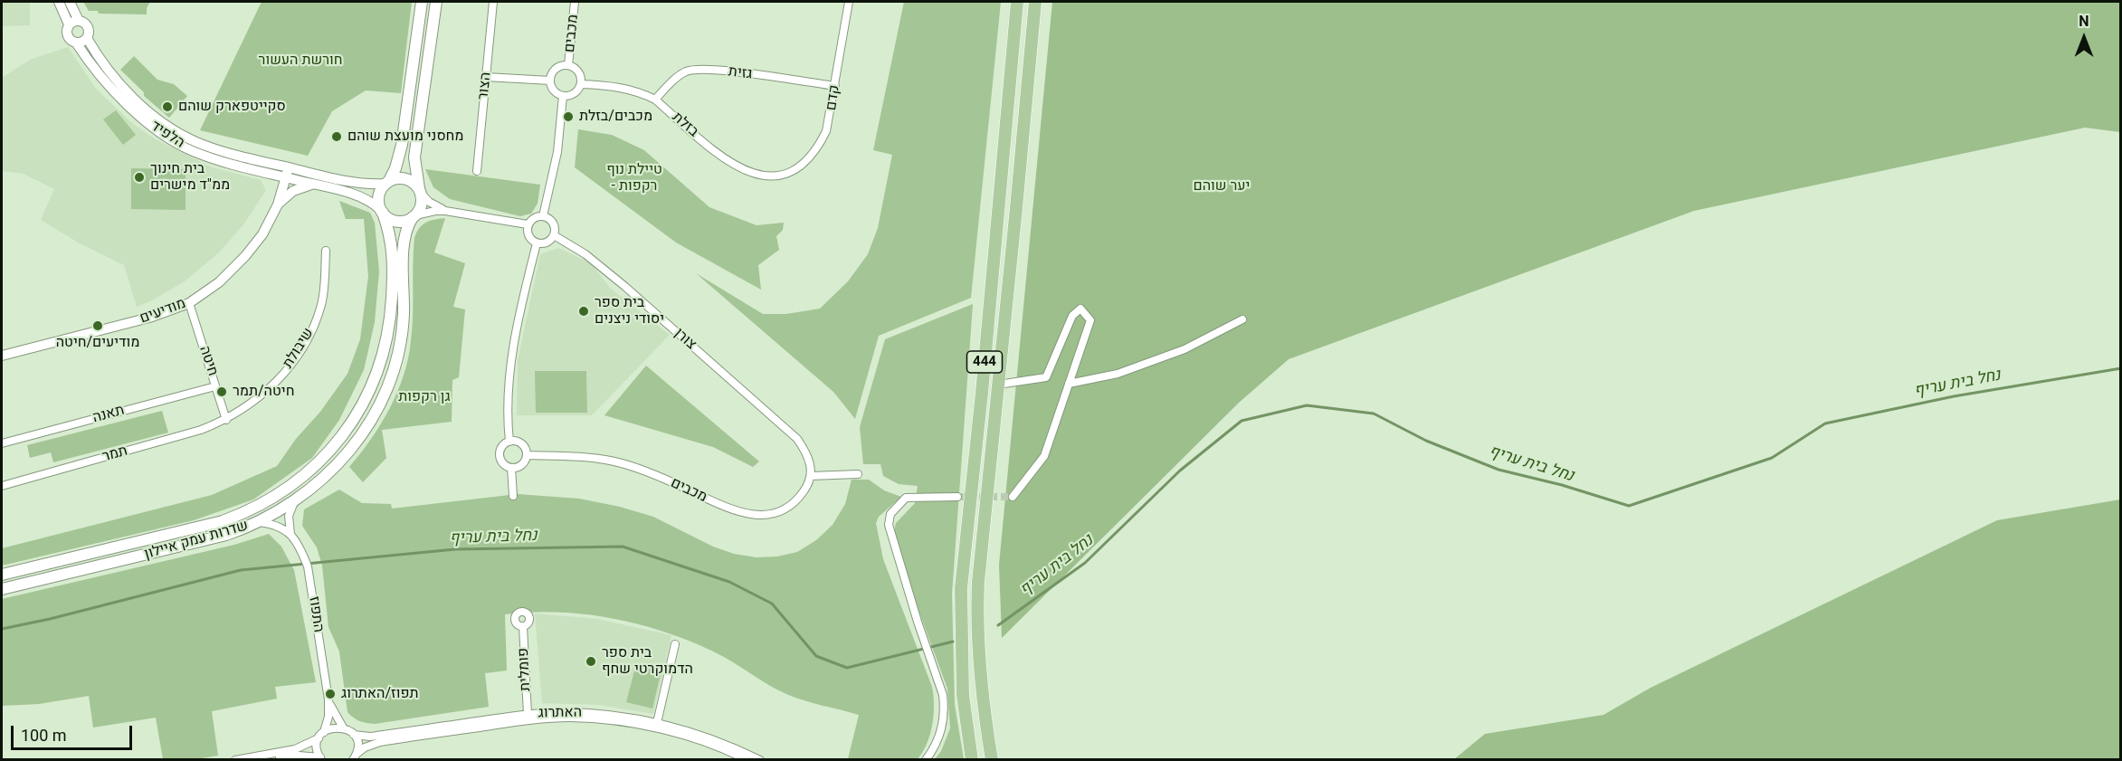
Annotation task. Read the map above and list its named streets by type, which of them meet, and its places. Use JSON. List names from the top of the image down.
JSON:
{
  "streets": {
    "main road": ["444", "שדרות עמק איילון"],
    "street": [
      "מכבים",
      "גזית",
      "הצור",
      "קדם",
      "בזלת",
      "הלפיד",
      "מודיעים",
      "צורן",
      "שיבולת",
      "חיטה",
      "תאנה",
      "תמר",
      "התפוז",
      "פומלית",
      "האתרוג"
    ]
  },
  "crossings": [
    ["מכבים", "בזלת"],
    ["מכבים", "צורן"],
    ["גזית", "קדם"],
    ["גזית", "בזלת"],
    ["קדם", "בזלת"],
    ["הלפיד", "מודיעים"],
    ["הלפיד", "שדרות עמק איילון"],
    ["מודיעים", "חיטה"],
    ["שיבולת", "חיטה"],
    ["שיבולת", "תמר"],
    ["חיטה", "תאנה"],
    ["חיטה", "תמר"],
    ["פומלית", "האתרוג"]
  ],
  "water": ["נחל בית עריף"],
  "parks": [
    "חורשת העשור",
    "טיילת נוף - רקפות",
    "יער שוהם",
    "גן רקפות"
  ],
  "places": [
    "סקייטפארק שוהם",
    "מכבים/בזלת",
    "מחסני מועצת שוהם",
    "בית חינוך ממ\"ד מישרים",
    "בית ספר יסודי ניצנים",
    "מודיעים/חיטה",
    "חיטה/תמר",
    "בית ספר הדמוקרטי שחף",
    "תפוז/האתרוג"
  ],
  "scale_bar": "100 m",
  "north": "top"
}
